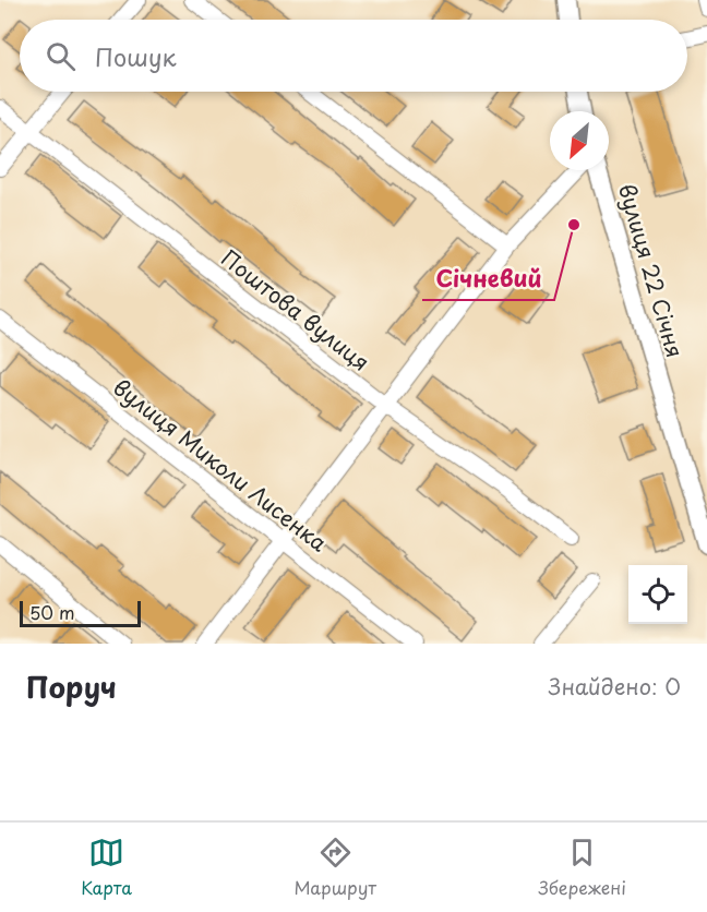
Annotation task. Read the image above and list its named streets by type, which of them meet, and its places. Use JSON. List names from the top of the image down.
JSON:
{
  "streets": {
    "street": ["вулиця 22 Січня", "Поштова вулиця", "вулиця Миколи Лисенка"]
  },
  "places": ["Січневий"],
  "scale_bar": "50 m",
  "north": "bottom left",
  "page": {
    "search": "Пошук",
    "scale": "50 m",
    "heading": ["Поруч", "Знайдено: 0"],
    "nav": ["Карта", "Маршрут", "Збережені"]
  }
}
